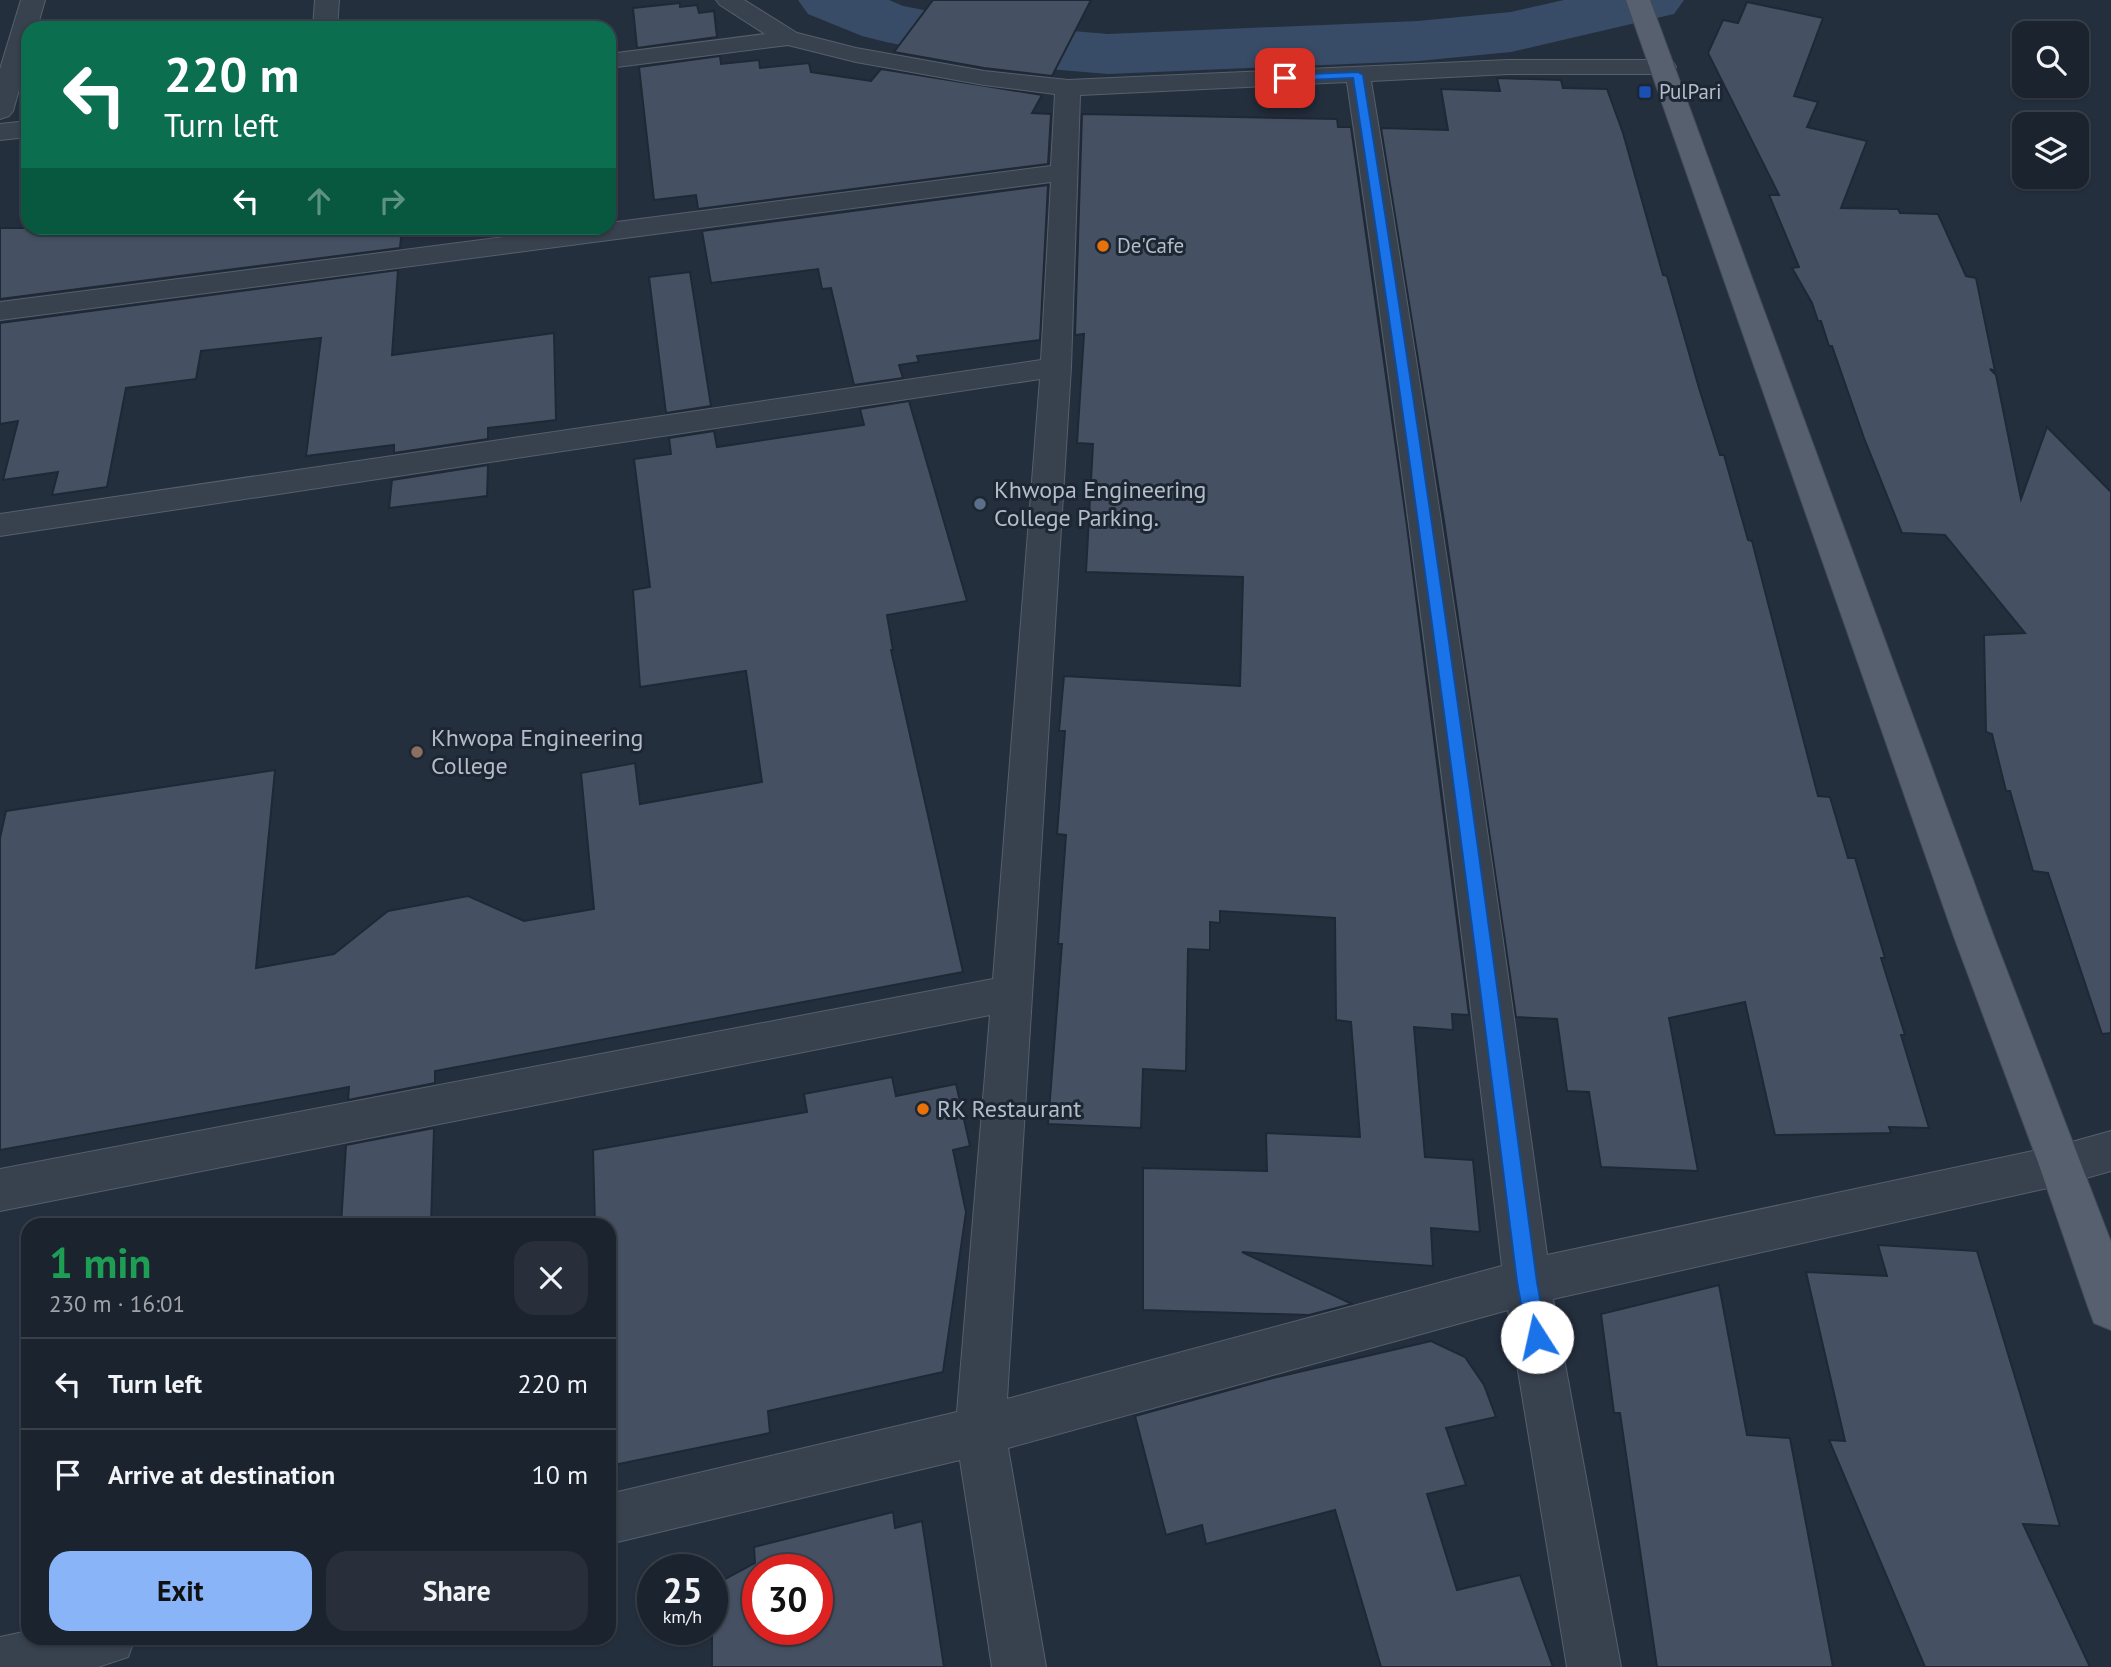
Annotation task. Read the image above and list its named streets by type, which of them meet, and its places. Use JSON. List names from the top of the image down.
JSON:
{
  "places": {
    "transit": ["PulPari"],
    "other": [
      "De'Cafe",
      "Khwopa Engineering College Parking.",
      "Khwopa Engineering College",
      "RK Restaurant"
    ]
  },
  "page": {
    "turn": ["220 m", "Turn left"],
    "heading": ["1 min", "230 m · 16:01"],
    "list": [
      {
        "name": "Turn left",
        "value": "220 m"
      },
      {
        "name": "Arrive at destination",
        "value": "10 m"
      }
    ],
    "buttons": ["Exit", "Share"],
    "speed": "25 km/h",
    "limit": "30"
  }
}
